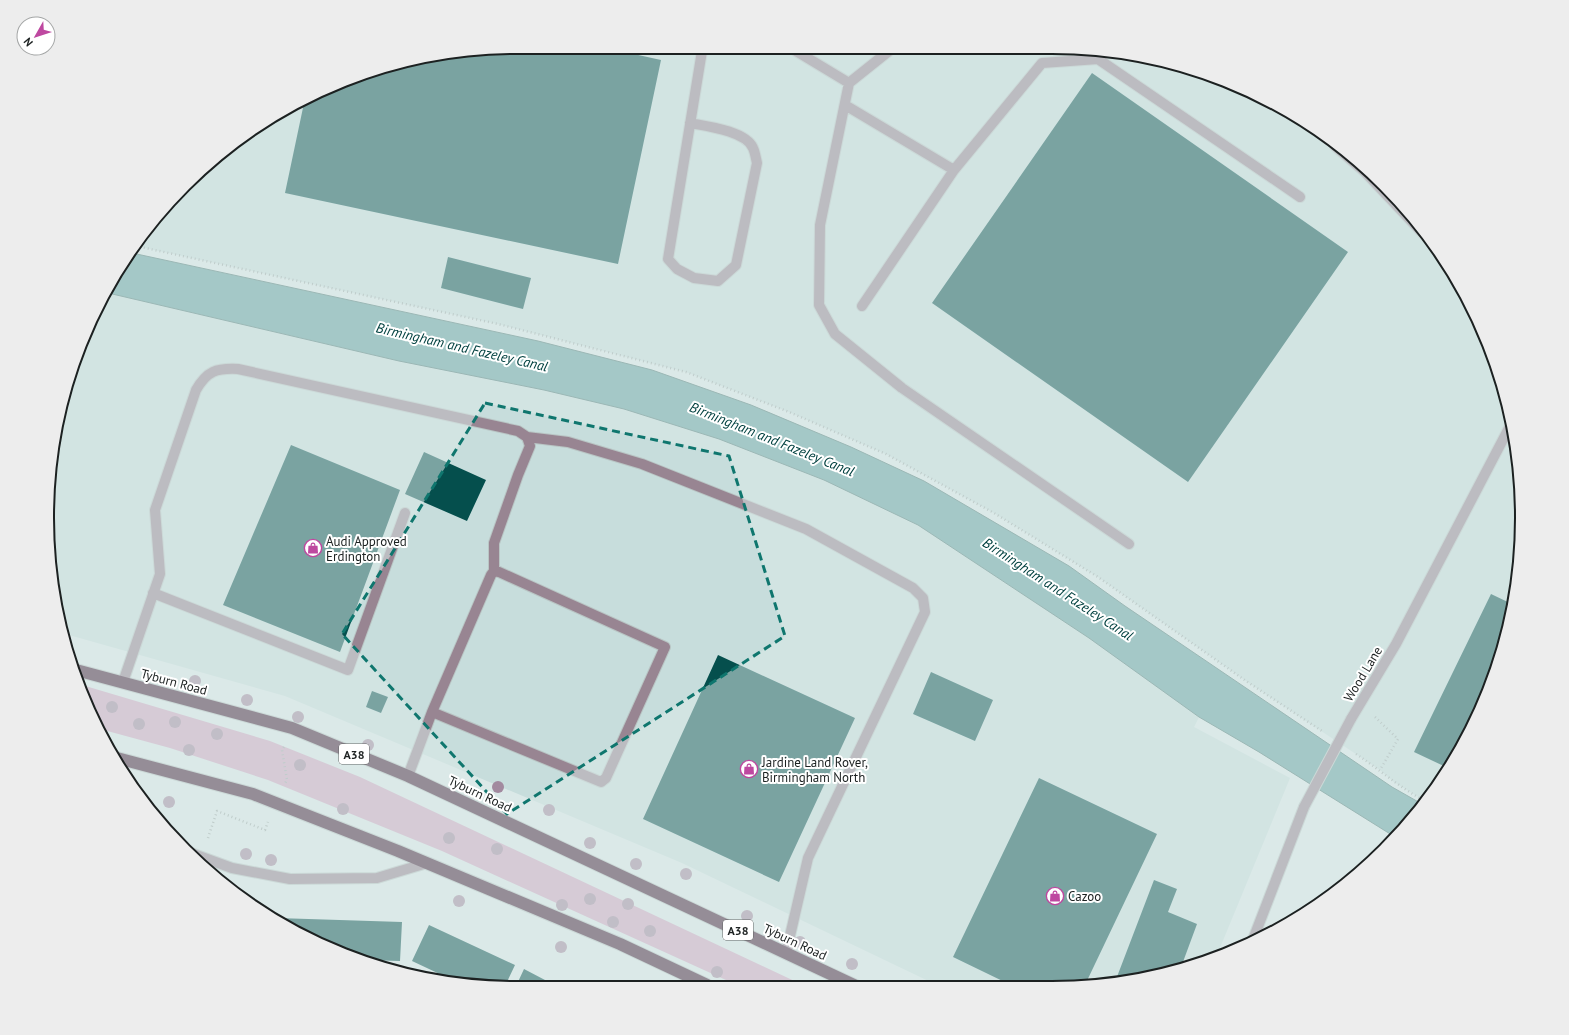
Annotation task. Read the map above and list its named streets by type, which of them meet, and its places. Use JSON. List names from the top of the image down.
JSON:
{
  "streets": {
    "highway": ["Tyburn Road", "A38"],
    "street": ["Wood Lane"]
  },
  "water": ["Birmingham and Fazeley Canal"],
  "places": {
    "shop": ["Audi Approved Erdington", "Jardine Land Rover, Birmingham North", "Cazoo"]
  },
  "north": "bottom left"
}
